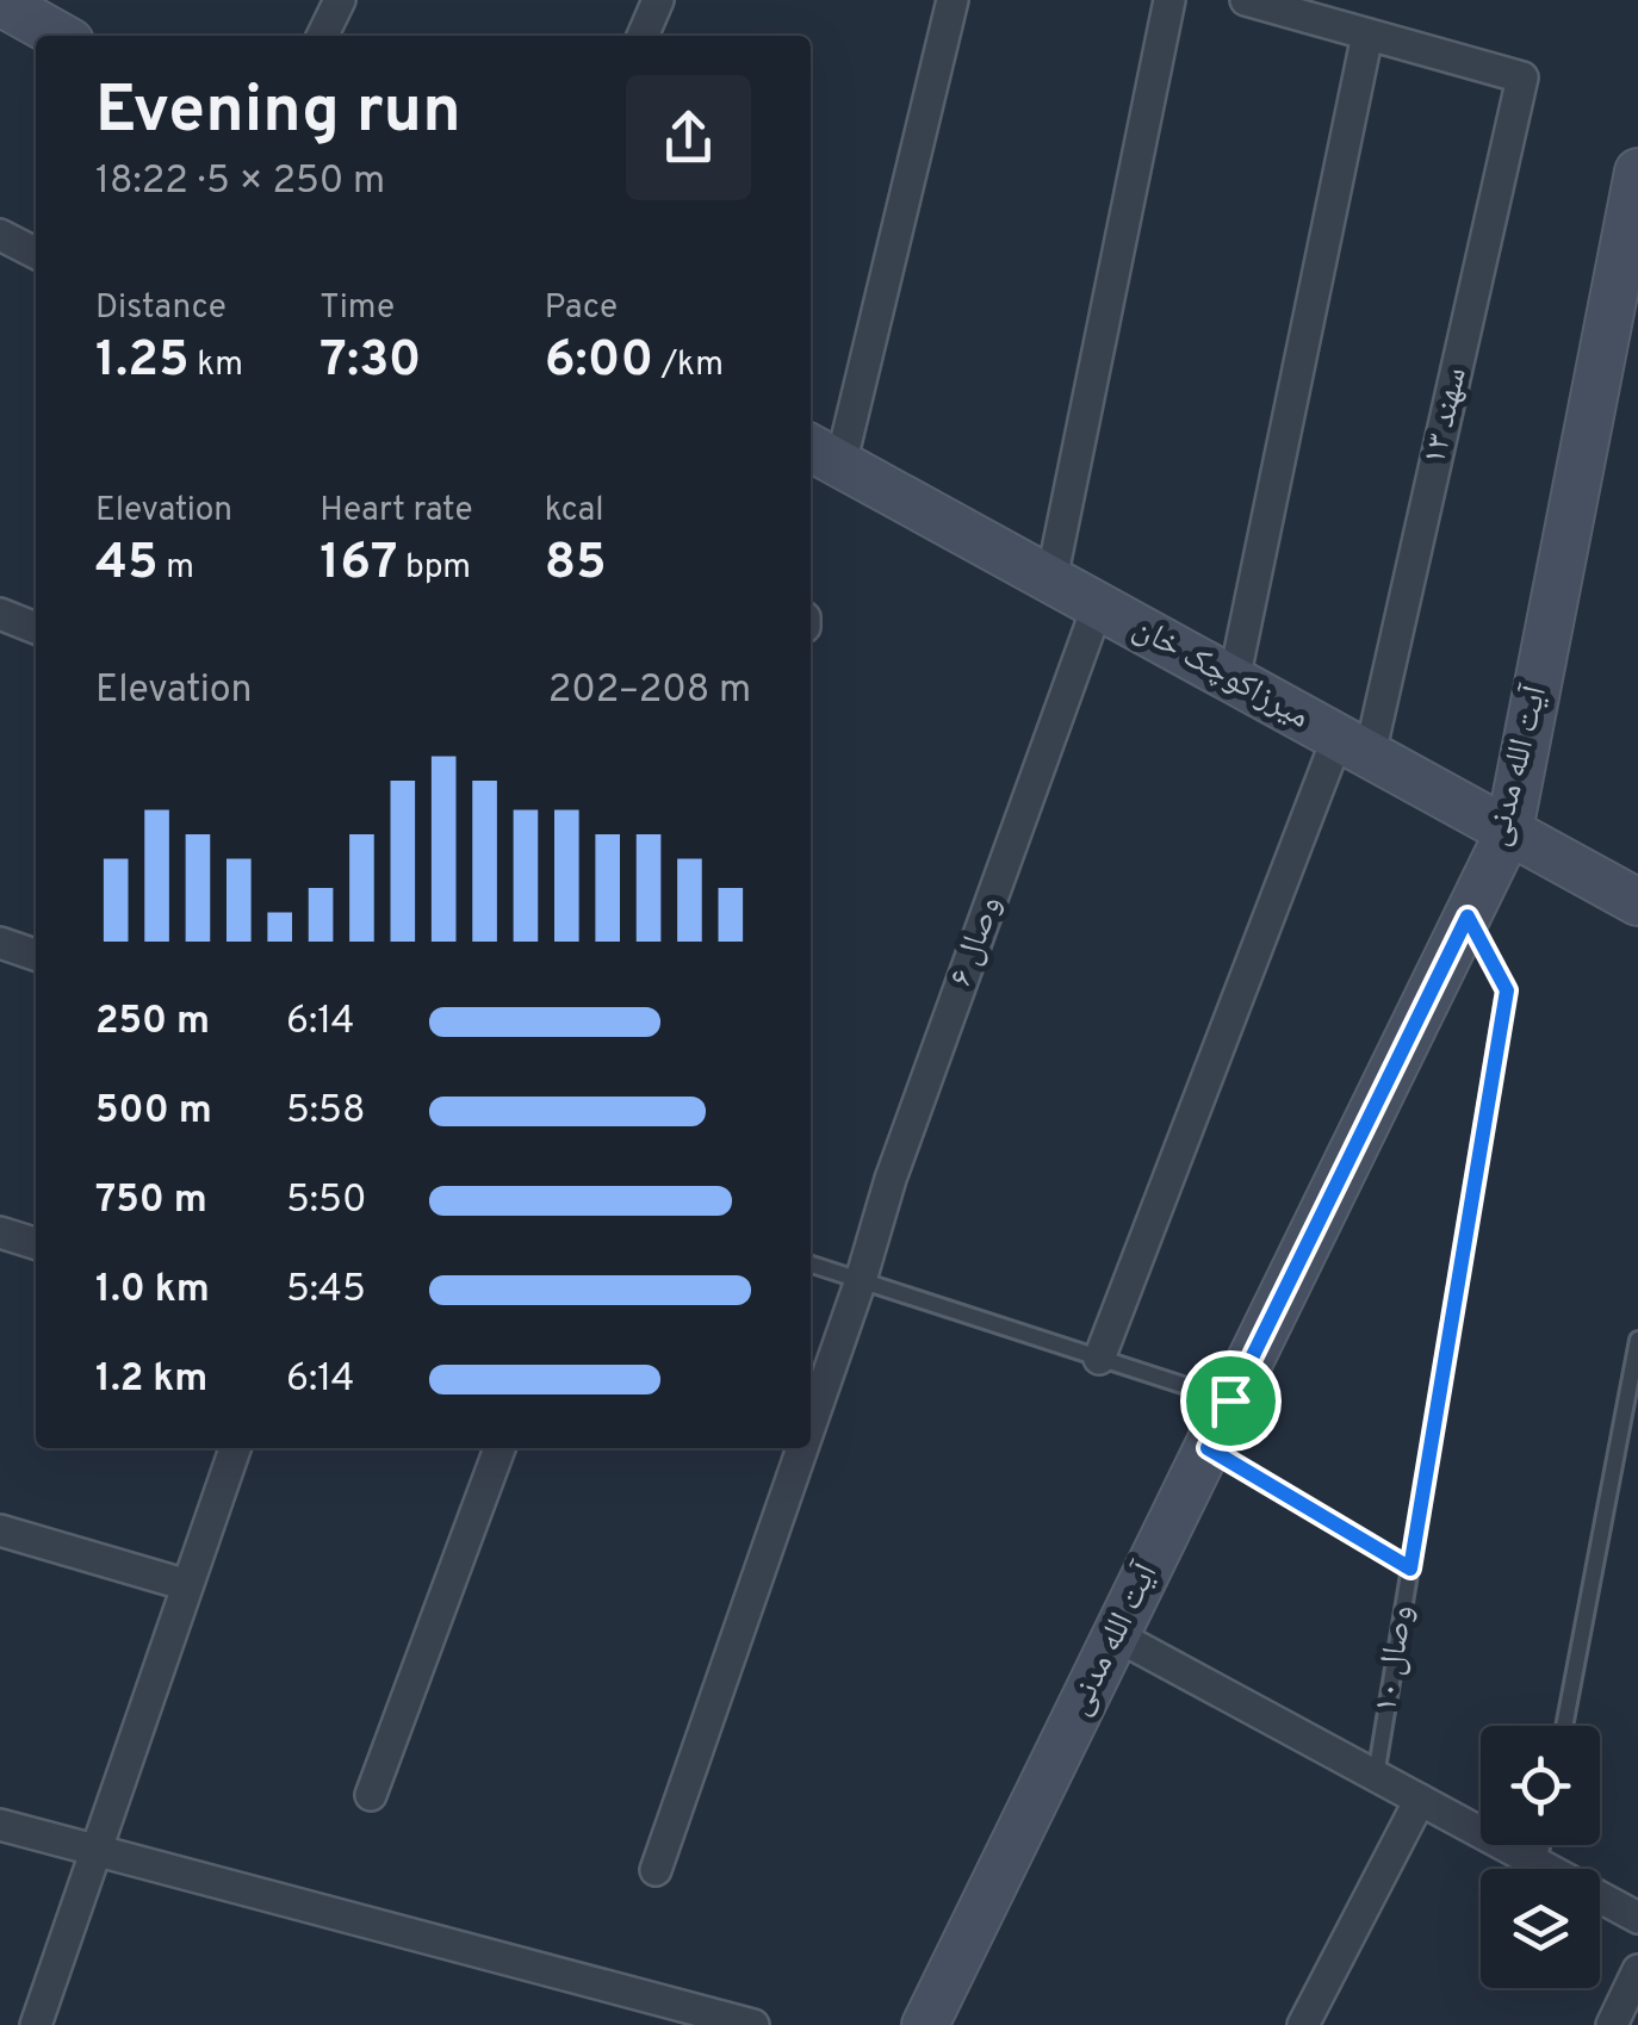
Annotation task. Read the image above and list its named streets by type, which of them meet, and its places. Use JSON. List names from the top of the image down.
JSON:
{
  "streets": {
    "main road": ["میرزاکوچک خان", "آیت الله مدنی"],
    "street": ["سهند ۱۳", "وصال ۶"],
    "lane": ["وصال ۱۰"]
  },
  "crossings": [
    ["سهند ۱۳", "میرزاکوچک خان"],
    ["میرزاکوچک خان", "آیت الله مدنی"],
    ["میرزاکوچک خان", "وصال ۶"],
    ["آیت الله مدنی", "وصال ۱۰"]
  ],
  "page": {
    "heading": ["Evening run", "18:22 · 5 × 250 m"],
    "stats": [
      ["Distance", "1.25 km"],
      ["Time", "7:30"],
      ["Pace", "6:00 /km"],
      ["Elevation", "45 m"],
      ["Heart rate", "167 bpm"],
      ["kcal", "85"]
    ],
    "chart": ["Elevation", "202–208 m"],
    "list": [
      {
        "name": "250 m",
        "note": "6:14"
      },
      {
        "name": "500 m",
        "note": "5:58"
      },
      {
        "name": "750 m",
        "note": "5:50"
      },
      {
        "name": "1.0 km",
        "note": "5:45"
      },
      {
        "name": "1.2 km",
        "note": "6:14"
      }
    ]
  }
}
